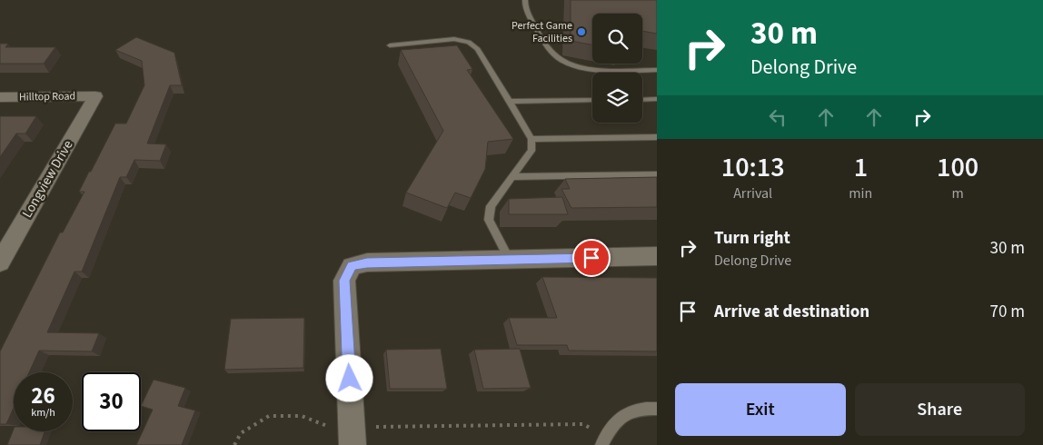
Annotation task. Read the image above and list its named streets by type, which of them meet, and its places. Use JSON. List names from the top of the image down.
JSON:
{
  "streets": {
    "street": ["Hilltop Road", "Longview Drive"]
  },
  "crossings": [
    ["Hilltop Road", "Longview Drive"]
  ],
  "places": ["Perfect Game Facilities"],
  "page": {
    "turn": ["30 m", "Delong Drive"],
    "eta": [
      "10:13",
      "Arrival",
      "1",
      "min",
      "100",
      "m"
    ],
    "list": [
      {
        "name": "Turn right",
        "note": "Delong Drive",
        "value": "30 m"
      },
      {
        "name": "Arrive at destination",
        "value": "70 m"
      }
    ],
    "speed": "26 km/h",
    "limit": "30",
    "buttons": ["Exit", "Share"]
  }
}
